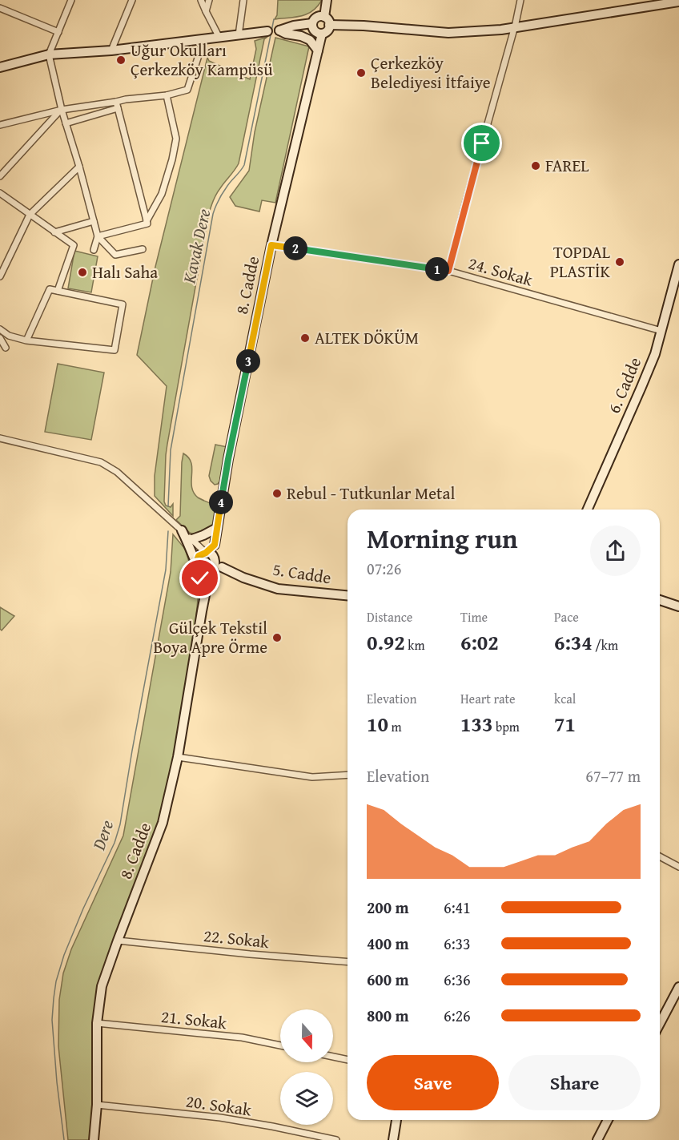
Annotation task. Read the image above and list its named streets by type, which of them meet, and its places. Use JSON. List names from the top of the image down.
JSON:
{
  "streets": {
    "street": [
      "24. Sokak",
      "8. Cadde",
      "6. Cadde",
      "5. Cadde",
      "22. Sokak",
      "21. Sokak",
      "20. Sokak"
    ]
  },
  "crossings": [
    ["24. Sokak", "8. Cadde"],
    ["24. Sokak", "6. Cadde"],
    ["8. Cadde", "5. Cadde"],
    ["8. Cadde", "22. Sokak"],
    ["8. Cadde", "21. Sokak"],
    ["8. Cadde", "20. Sokak"]
  ],
  "water": ["Kavak Dere", "Dere"],
  "places": [
    "Uğur Okulları Çerkezköy Kampüsü",
    "Çerkezköy Belediyesi İtfaiye",
    "FAREL",
    "TOPDAL PLASTİK",
    "Halı Saha",
    "ALTEK DÖKÜM",
    "Rebul - Tutkunlar Metal",
    "Gülçek Tekstil Boya Apre Örme"
  ],
  "north": "bottom",
  "page": {
    "pins": [
      "2",
      "1",
      "3",
      "4"
    ],
    "heading": ["Morning run", "07:26"],
    "stats": [
      ["Distance", "0.92 km"],
      ["Time", "6:02"],
      ["Pace", "6:34 /km"],
      ["Elevation", "10 m"],
      ["Heart rate", "133 bpm"],
      ["kcal", "71"]
    ],
    "chart": ["Elevation", "67–77 m"],
    "list": [
      {
        "name": "200 m",
        "note": "6:41"
      },
      {
        "name": "400 m",
        "note": "6:33"
      },
      {
        "name": "600 m",
        "note": "6:36"
      },
      {
        "name": "800 m",
        "note": "6:26"
      }
    ],
    "buttons": ["Save", "Share"]
  }
}
